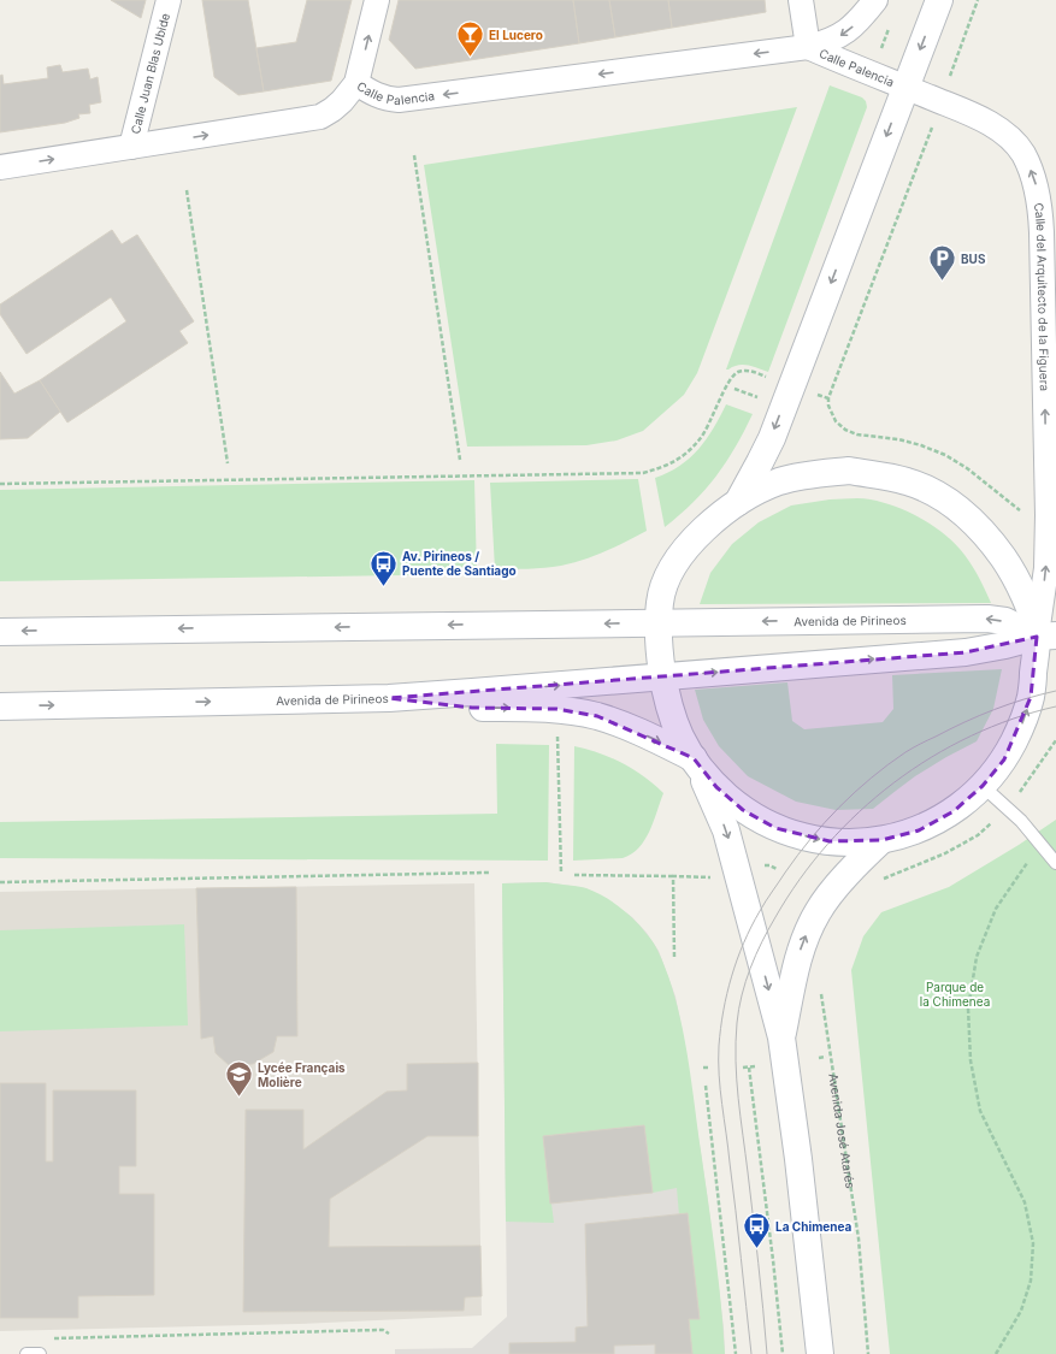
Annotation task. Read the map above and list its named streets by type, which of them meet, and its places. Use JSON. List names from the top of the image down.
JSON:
{
  "streets": {
    "main road": ["Avenida de Pirineos"],
    "street": ["Calle Palencia", "Calle Juan Blas Ubide", "Calle del Arquitecto de la Figuera"],
    "path": ["Avenida José Atarés"]
  },
  "crossings": [
    ["Calle Palencia", "Calle Juan Blas Ubide"],
    ["Calle Palencia", "Calle del Arquitecto de la Figuera"],
    ["Calle del Arquitecto de la Figuera", "Avenida de Pirineos"]
  ],
  "one_way": ["Calle del Arquitecto de la Figuera"],
  "parks": ["Parque de la Chimenea"],
  "places": {
    "bar": ["El Lucero"],
    "parking": ["BUS"],
    "bus stop": ["Av. Pirineos / Puente de Santiago", "La Chimenea"],
    "school or university": ["Lycée Français Molière"]
  }
}
